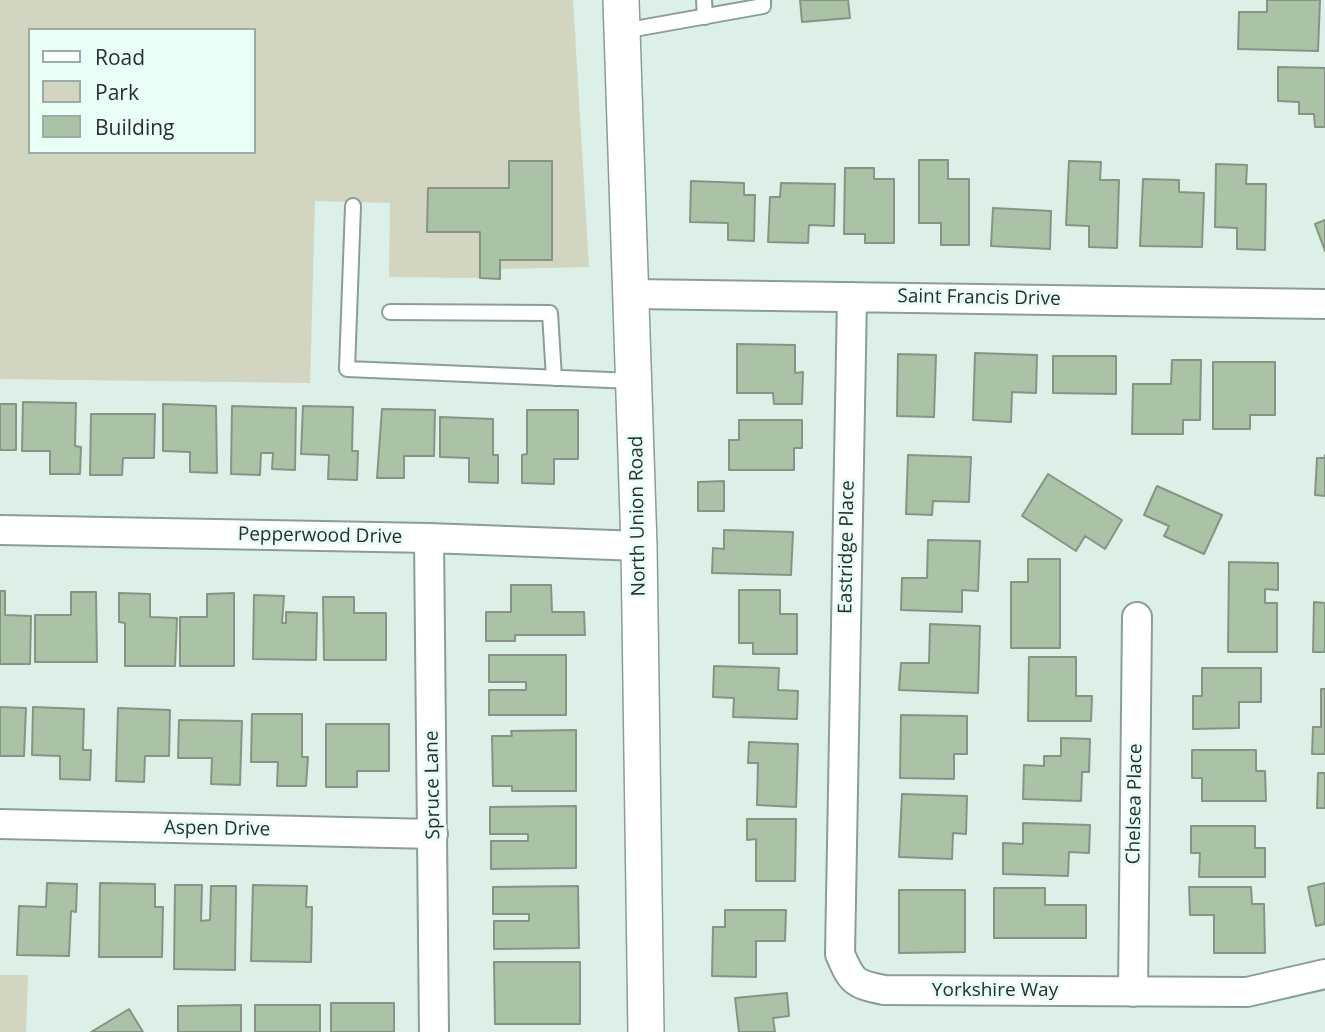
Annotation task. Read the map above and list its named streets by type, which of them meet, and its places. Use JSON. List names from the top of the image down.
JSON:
{
  "streets": {
    "street": [
      "Saint Francis Drive",
      "North Union Road",
      "Pepperwood Drive",
      "Eastridge Place",
      "Spruce Lane",
      "Chelsea Place",
      "Aspen Drive",
      "Yorkshire Way"
    ]
  },
  "crossings": [
    ["Saint Francis Drive", "North Union Road"],
    ["Saint Francis Drive", "Eastridge Place"],
    ["North Union Road", "Pepperwood Drive"],
    ["Pepperwood Drive", "Spruce Lane"],
    ["Eastridge Place", "Yorkshire Way"],
    ["Spruce Lane", "Aspen Drive"],
    ["Chelsea Place", "Yorkshire Way"]
  ],
  "legend": ["Road", "Park", "Building"]
}
